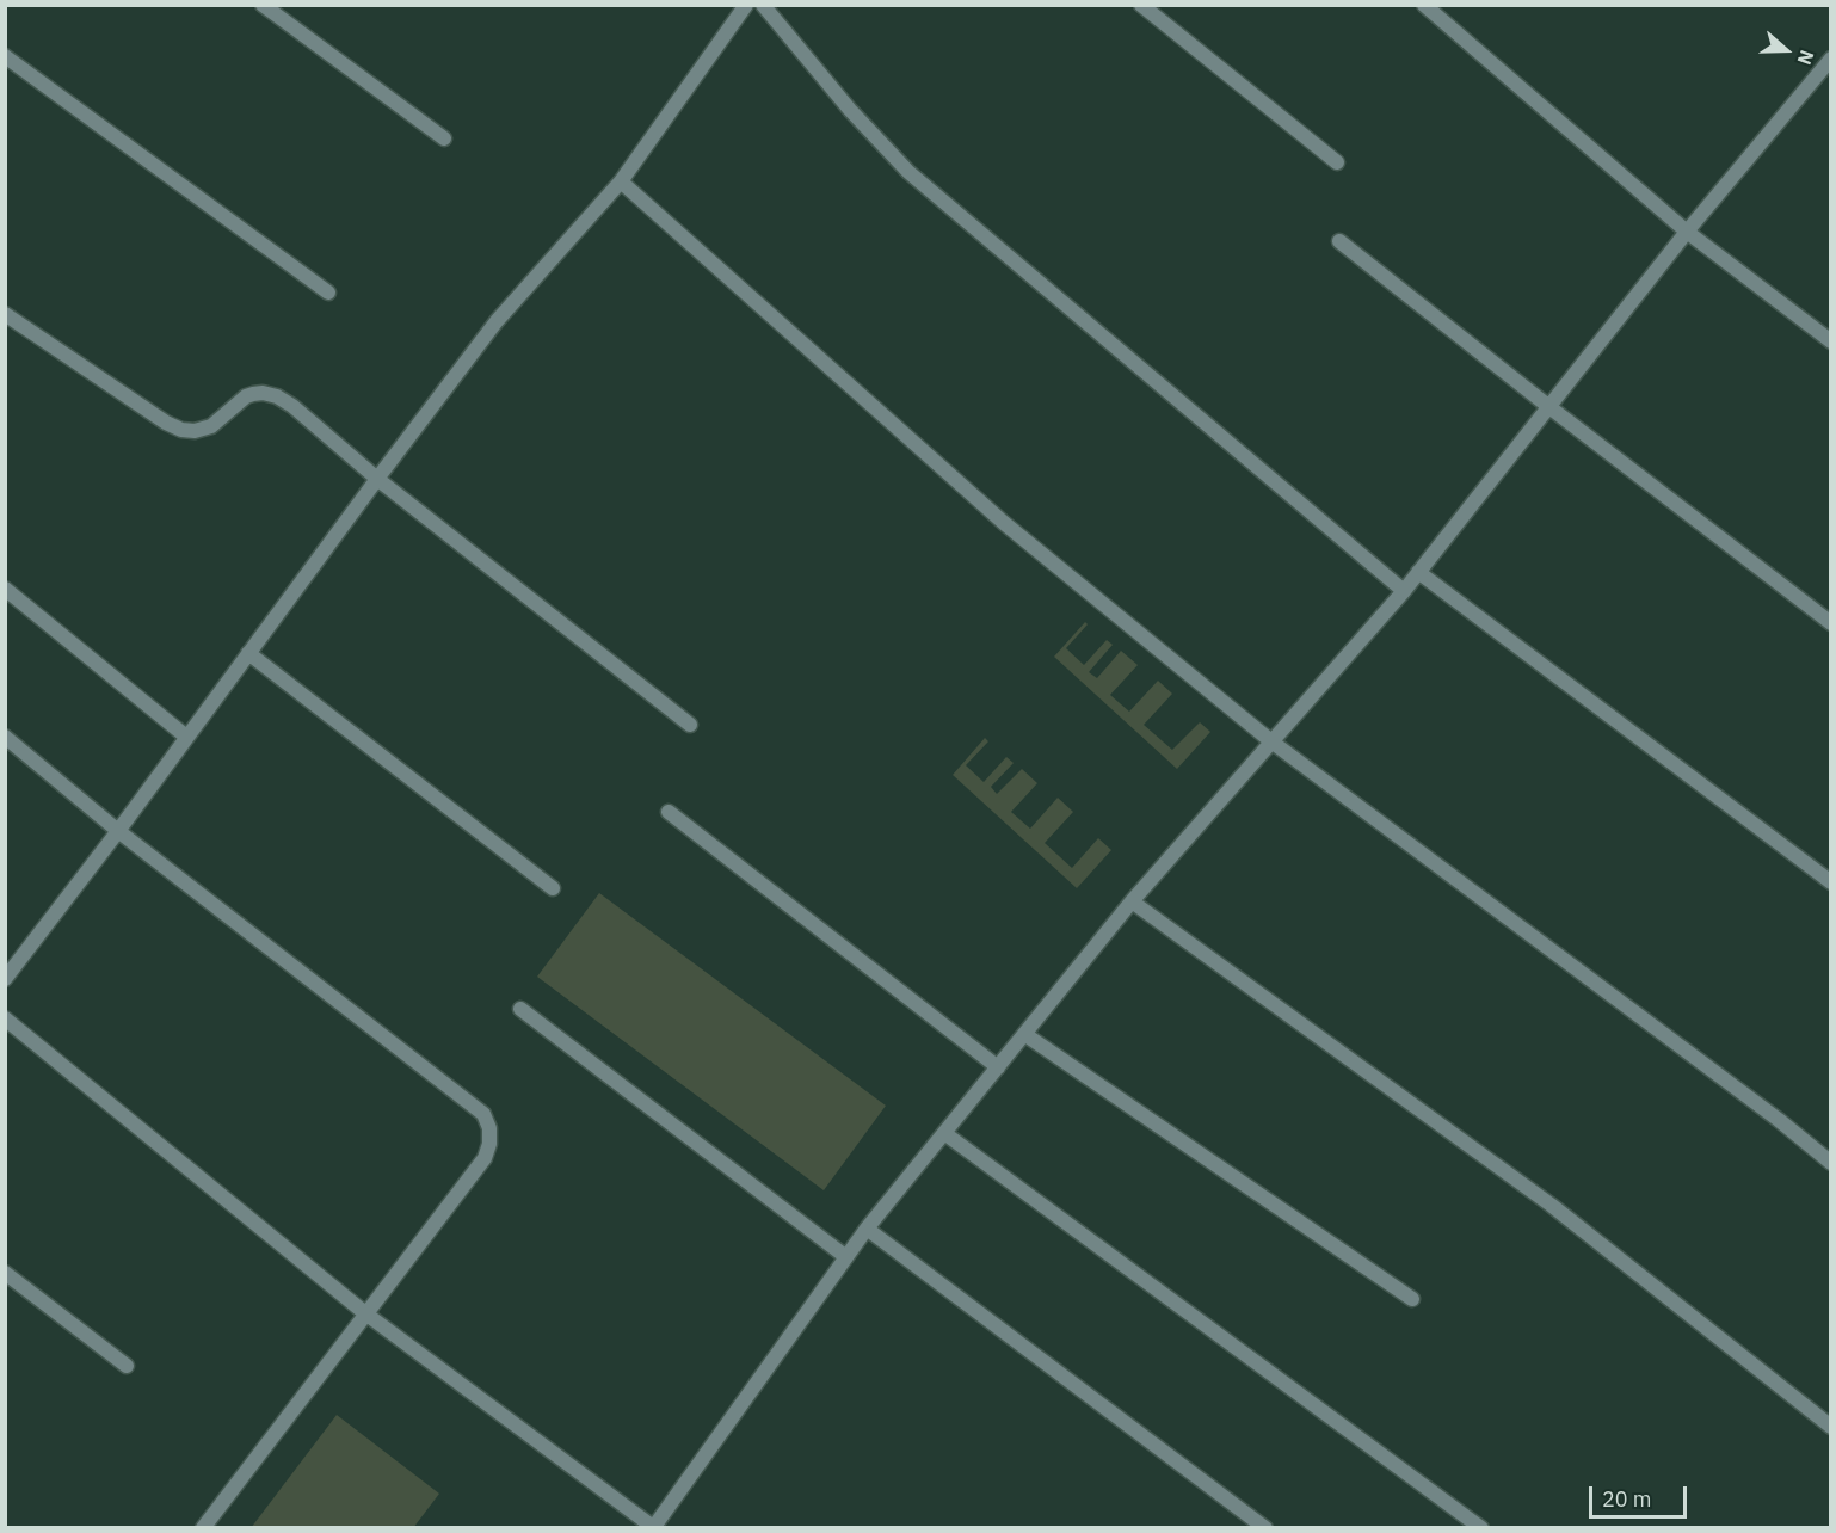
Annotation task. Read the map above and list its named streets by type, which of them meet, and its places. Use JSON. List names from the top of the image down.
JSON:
{
  "scale_bar": "20 m",
  "north": "right"
}
